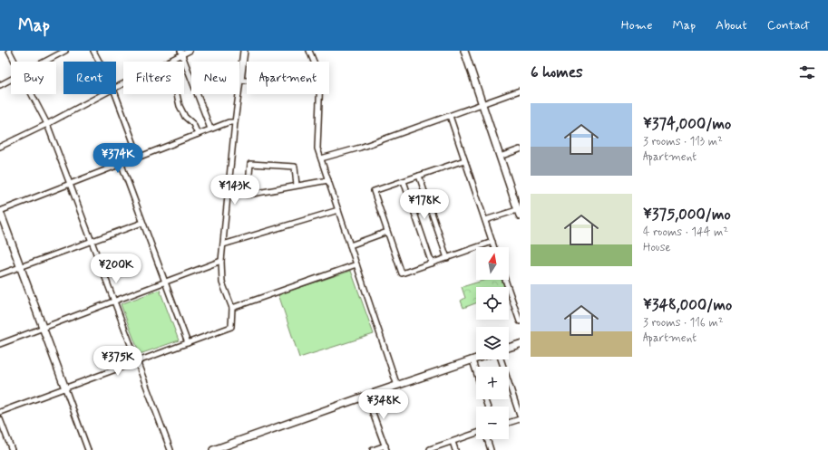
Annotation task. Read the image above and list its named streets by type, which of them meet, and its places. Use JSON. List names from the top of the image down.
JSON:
{
  "north": "top",
  "page": {
    "header": "Map",
    "nav": [
      "Home",
      "Map",
      "About",
      "Contact"
    ],
    "heading": "6 homes",
    "chip": [
      "Buy",
      "Rent",
      "Filters",
      "New",
      "Apartment"
    ],
    "list": [
      {
        "name": "¥374,000/mo",
        "note": "3 rooms · 113 m² · Apartment"
      },
      {
        "name": "¥375,000/mo",
        "note": "4 rooms · 144 m² · House"
      },
      {
        "name": "¥348,000/mo",
        "note": "3 rooms · 116 m² · Apartment"
      }
    ],
    "price": [
      "¥374K",
      "¥143K",
      "¥178K",
      "¥200K",
      "¥375K",
      "¥348K"
    ],
    "map_buttons": ["+", "−"]
  }
}
